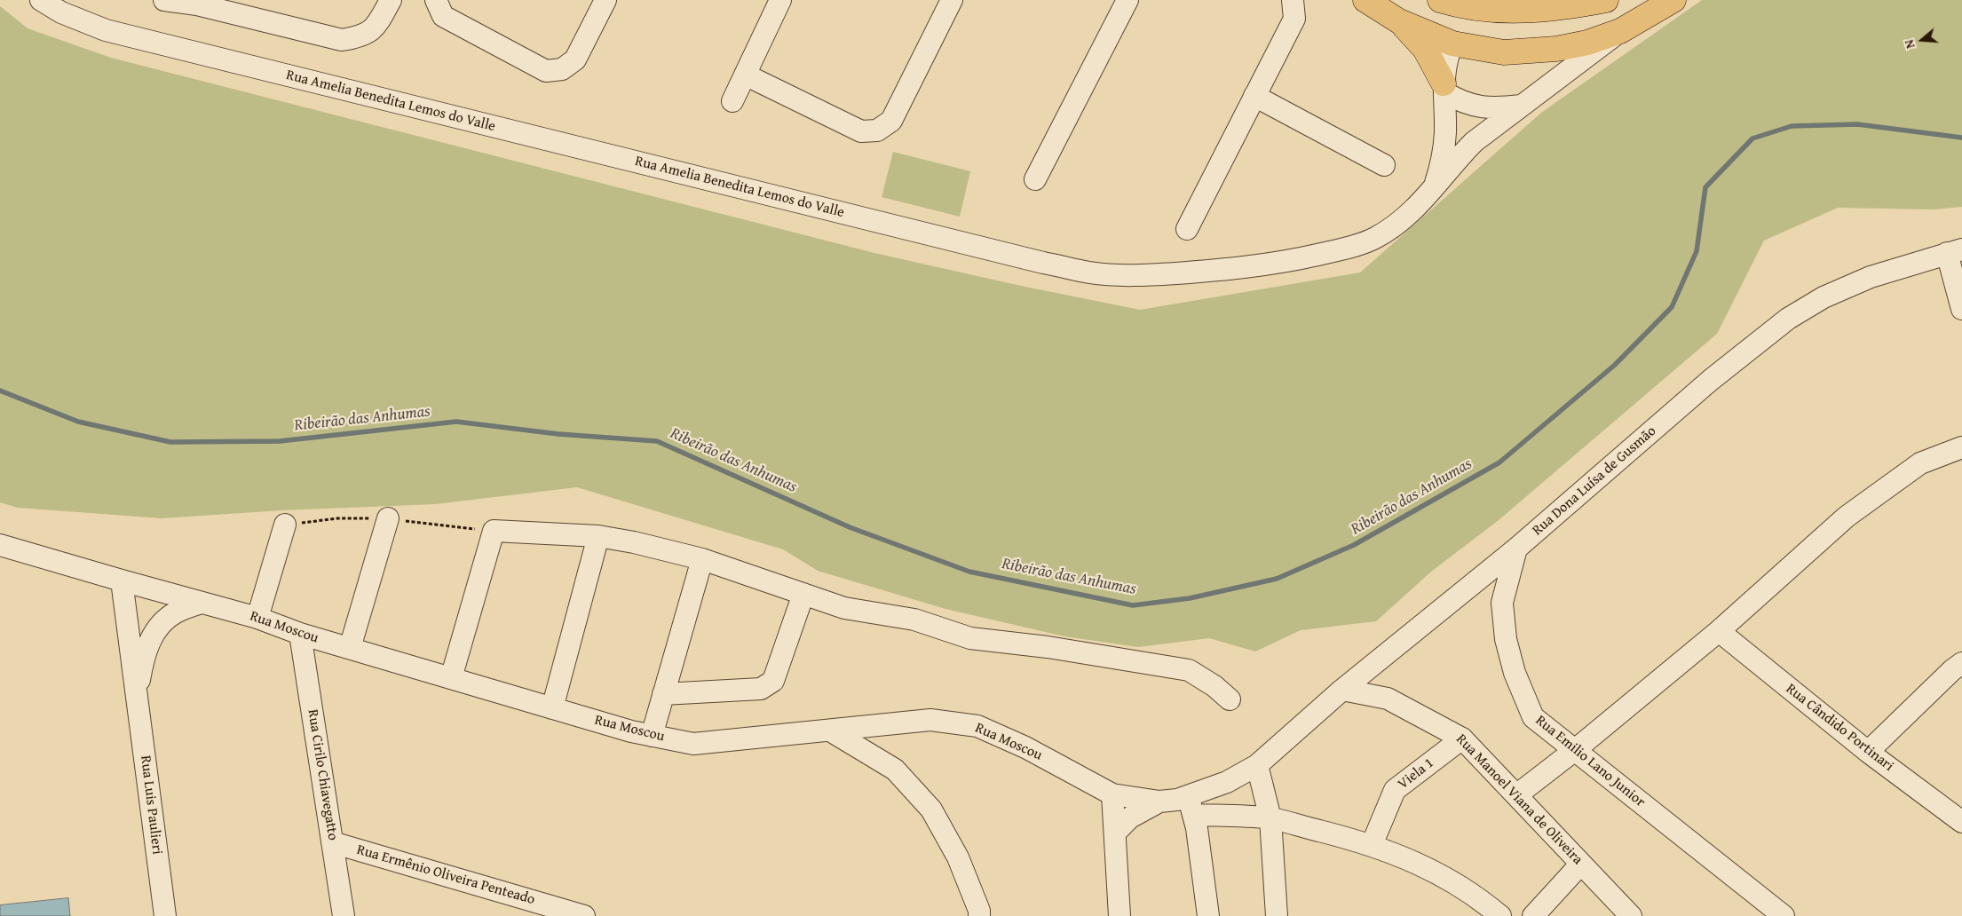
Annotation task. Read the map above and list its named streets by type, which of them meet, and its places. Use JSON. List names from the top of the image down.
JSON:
{
  "streets": {
    "street": [
      "Rua Amelia Benedita Lemos do Valle",
      "Rua Dona Luísa de Gusmão",
      "Rua Moscou",
      "Rua Cândido Portinari",
      "Rua Emilio Lano Junior",
      "Viela 1",
      "Rua Cirilo Chiavegatto",
      "Rua Manoel Viana de Oliveira",
      "Rua Luis Paulieri",
      "Rua Ermênio Oliveira Penteado"
    ]
  },
  "crossings": [
    ["Rua Dona Luísa de Gusmão", "Rua Moscou"],
    ["Rua Dona Luísa de Gusmão", "Rua Emilio Lano Junior"],
    ["Rua Dona Luísa de Gusmão", "Rua Manoel Viana de Oliveira"],
    ["Rua Moscou", "Rua Cirilo Chiavegatto"],
    ["Rua Moscou", "Rua Luis Paulieri"],
    ["Viela 1", "Rua Manoel Viana de Oliveira"],
    ["Rua Cirilo Chiavegatto", "Rua Ermênio Oliveira Penteado"]
  ],
  "water": ["Ribeirão das Anhumas"],
  "north": "left"
}
